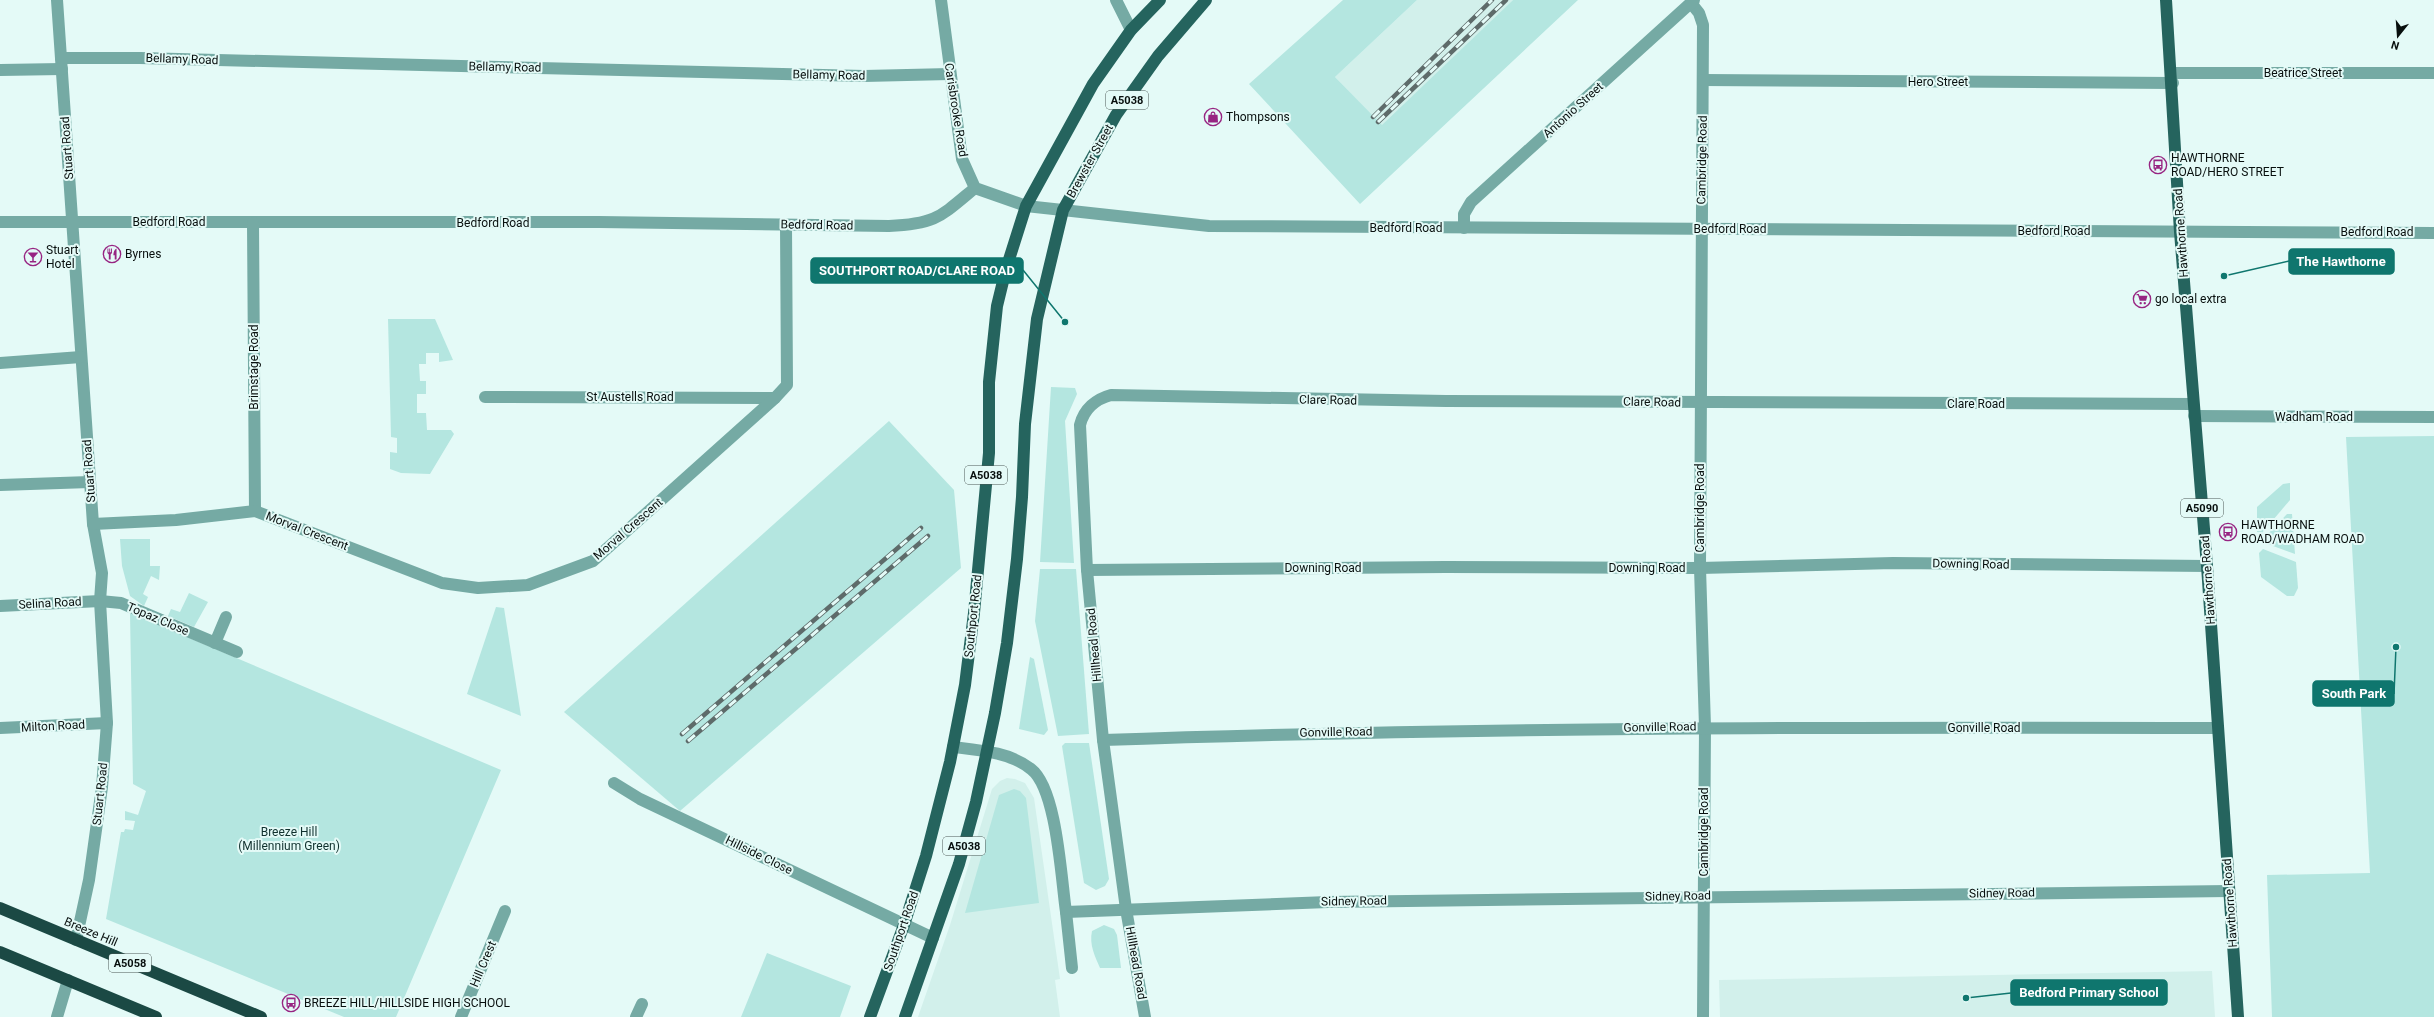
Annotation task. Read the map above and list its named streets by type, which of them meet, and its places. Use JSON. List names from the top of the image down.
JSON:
{
  "streets": {
    "highway": ["Breeze Hill", "A5058"],
    "main road": [
      "A5038",
      "Brewster Street",
      "Hawthorne Road",
      "A5090",
      "Southport Road"
    ],
    "street": [
      "Bellamy Road",
      "Beatrice Street",
      "Hero Street",
      "Carisbrooke Road",
      "Antonio Street",
      "Stuart Road",
      "Cambridge Road",
      "Bedford Road",
      "Brimstage Road",
      "St Austells Road",
      "Clare Road",
      "Wadham Road",
      "Morval Crescent",
      "Downing Road",
      "Selina Road",
      "Topaz Close",
      "Hillhead Road",
      "Milton Road",
      "Gonville Road",
      "Hillside Close",
      "Sidney Road",
      "Hill Crest"
    ]
  },
  "crossings": [
    ["Bellamy Road", "Carisbrooke Road"],
    ["Bellamy Road", "Stuart Road"],
    ["Beatrice Street", "Hero Street"],
    ["Beatrice Street", "Hawthorne Road"],
    ["Hero Street", "Cambridge Road"],
    ["Hero Street", "Hawthorne Road"],
    ["A5038", "Brewster Street"],
    ["A5038", "Bedford Road"],
    ["A5038", "Southport Road"],
    ["A5038", "Hillside Close"],
    ["Carisbrooke Road", "Bedford Road"],
    ["Antonio Street", "Cambridge Road"],
    ["Antonio Street", "Bedford Road"],
    ["Stuart Road", "Bedford Road"],
    ["Stuart Road", "Morval Crescent"],
    ["Stuart Road", "Selina Road"],
    ["Stuart Road", "Topaz Close"],
    ["Stuart Road", "Milton Road"],
    ["Stuart Road", "Breeze Hill"],
    ["Cambridge Road", "Bedford Road"],
    ["Cambridge Road", "Clare Road"],
    ["Cambridge Road", "Downing Road"],
    ["Cambridge Road", "Gonville Road"],
    ["Cambridge Road", "Sidney Road"],
    ["Brewster Street", "Bedford Road"],
    ["Bedford Road", "Hawthorne Road"],
    ["Bedford Road", "Brimstage Road"],
    ["Bedford Road", "Morval Crescent"],
    ["Bedford Road", "Southport Road"],
    ["Hawthorne Road", "Clare Road"],
    ["Hawthorne Road", "Wadham Road"],
    ["Hawthorne Road", "Downing Road"],
    ["Hawthorne Road", "Gonville Road"],
    ["Hawthorne Road", "Sidney Road"],
    ["Brimstage Road", "Morval Crescent"],
    ["St Austells Road", "Morval Crescent"],
    ["Clare Road", "Wadham Road"],
    ["Clare Road", "Hillhead Road"],
    ["Downing Road", "Hillhead Road"],
    ["Selina Road", "Topaz Close"],
    ["Southport Road", "Hillside Close"],
    ["Hillhead Road", "Gonville Road"],
    ["Hillhead Road", "Sidney Road"]
  ],
  "parks": ["Breeze Hill (Millennium Green)"],
  "places": {
    "shop": ["Thompsons"],
    "bus stop": ["HAWTHORNE ROAD/HERO STREET", "HAWTHORNE ROAD/WADHAM ROAD", "BREEZE HILL/HILLSIDE HIGH SCHOOL"],
    "restaurant": ["Byrnes"],
    "bar": ["Stuart Hotel"],
    "other": [
      "The Hawthorne",
      "SOUTHPORT ROAD/CLARE ROAD",
      "South Park",
      "Bedford Primary School"
    ],
    "supermarket": ["go local extra"]
  },
  "north": "bottom"
}
